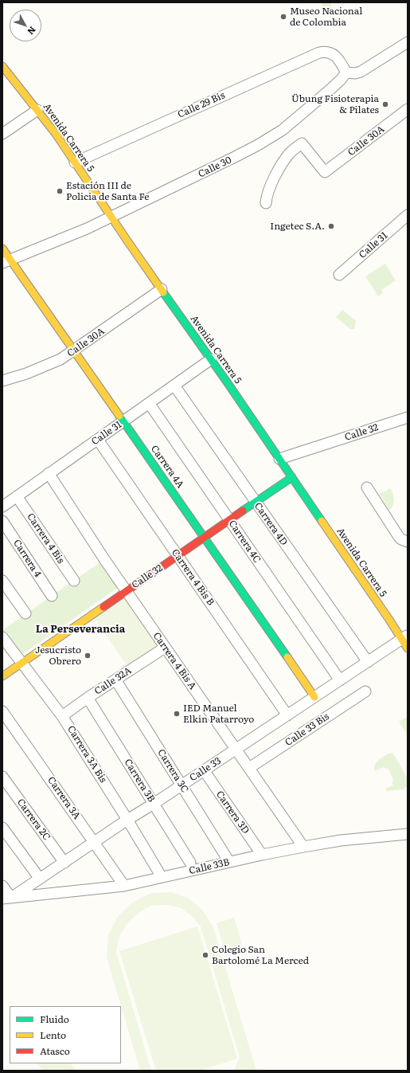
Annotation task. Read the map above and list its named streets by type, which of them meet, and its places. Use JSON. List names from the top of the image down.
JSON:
{
  "streets": {
    "street": [
      "Calle 29 Bis",
      "Avenida Carrera 5",
      "Calle 30A",
      "Calle 30",
      "Calle 31",
      "Calle 32",
      "Carrera 4A",
      "Carrera 4D",
      "Carrera 4 Bis",
      "Carrera 4C",
      "Carrera 4",
      "Carrera 4 Bis B",
      "Carrera 4 Bis A",
      "Calle 32A",
      "Calle 33 Bis",
      "Carrera 3A Bis",
      "Calle 33",
      "Carrera 3C",
      "Carrera 3B",
      "Carrera 3A",
      "Carrera 3D",
      "Carrera 2C",
      "Calle 33B"
    ]
  },
  "crossings": [
    ["Calle 29 Bis", "Avenida Carrera 5"],
    ["Calle 29 Bis", "Calle 30"],
    ["Avenida Carrera 5", "Calle 30A"],
    ["Avenida Carrera 5", "Calle 30"],
    ["Avenida Carrera 5", "Calle 31"],
    ["Avenida Carrera 5", "Calle 32"],
    ["Avenida Carrera 5", "Calle 33"],
    ["Calle 30A", "Carrera 4A"],
    ["Calle 30", "Carrera 4A"],
    ["Calle 31", "Carrera 4A"],
    ["Calle 31", "Carrera 4D"],
    ["Calle 31", "Carrera 4 Bis"],
    ["Calle 31", "Carrera 4C"],
    ["Calle 31", "Carrera 4 Bis B"],
    ["Calle 31", "Carrera 4 Bis A"],
    ["Calle 32", "Carrera 4A"],
    ["Calle 32", "Carrera 4D"],
    ["Calle 32", "Carrera 4C"],
    ["Calle 32", "Carrera 4 Bis B"],
    ["Calle 32", "Carrera 4 Bis A"],
    ["Calle 32", "Carrera 3A Bis"],
    ["Carrera 4A", "Calle 33"],
    ["Carrera 4D", "Calle 33"],
    ["Carrera 4C", "Calle 33"],
    ["Carrera 4 Bis B", "Calle 33"],
    ["Carrera 4 Bis A", "Calle 32A"],
    ["Carrera 4 Bis A", "Calle 33 Bis"],
    ["Carrera 4 Bis A", "Calle 33"],
    ["Carrera 4 Bis A", "Calle 33B"],
    ["Calle 32A", "Carrera 3A Bis"],
    ["Calle 32A", "Carrera 3C"],
    ["Calle 32A", "Carrera 3B"],
    ["Carrera 3A Bis", "Calle 33"],
    ["Carrera 3A Bis", "Calle 33B"],
    ["Calle 33", "Carrera 3C"],
    ["Calle 33", "Carrera 3B"],
    ["Calle 33", "Carrera 3A"],
    ["Calle 33", "Carrera 3D"],
    ["Calle 33", "Carrera 2C"],
    ["Calle 33", "Calle 33B"],
    ["Carrera 3C", "Calle 33B"],
    ["Carrera 3A", "Calle 33B"],
    ["Carrera 3D", "Calle 33B"]
  ],
  "districts": ["La Perseverancia"],
  "places": [
    "Museo Nacional de Colombia",
    "Übung Fisioterapia & Pilates",
    "Estación III de Policia de Santa Fe",
    "Ingetec S.A.",
    "Jesucristo Obrero",
    "IED Manuel Elkin Patarroyo",
    "Colegio San Bartolomé La Merced"
  ],
  "legend": ["Fluido", "Lento", "Atasco"],
  "north": "bottom right"
}
